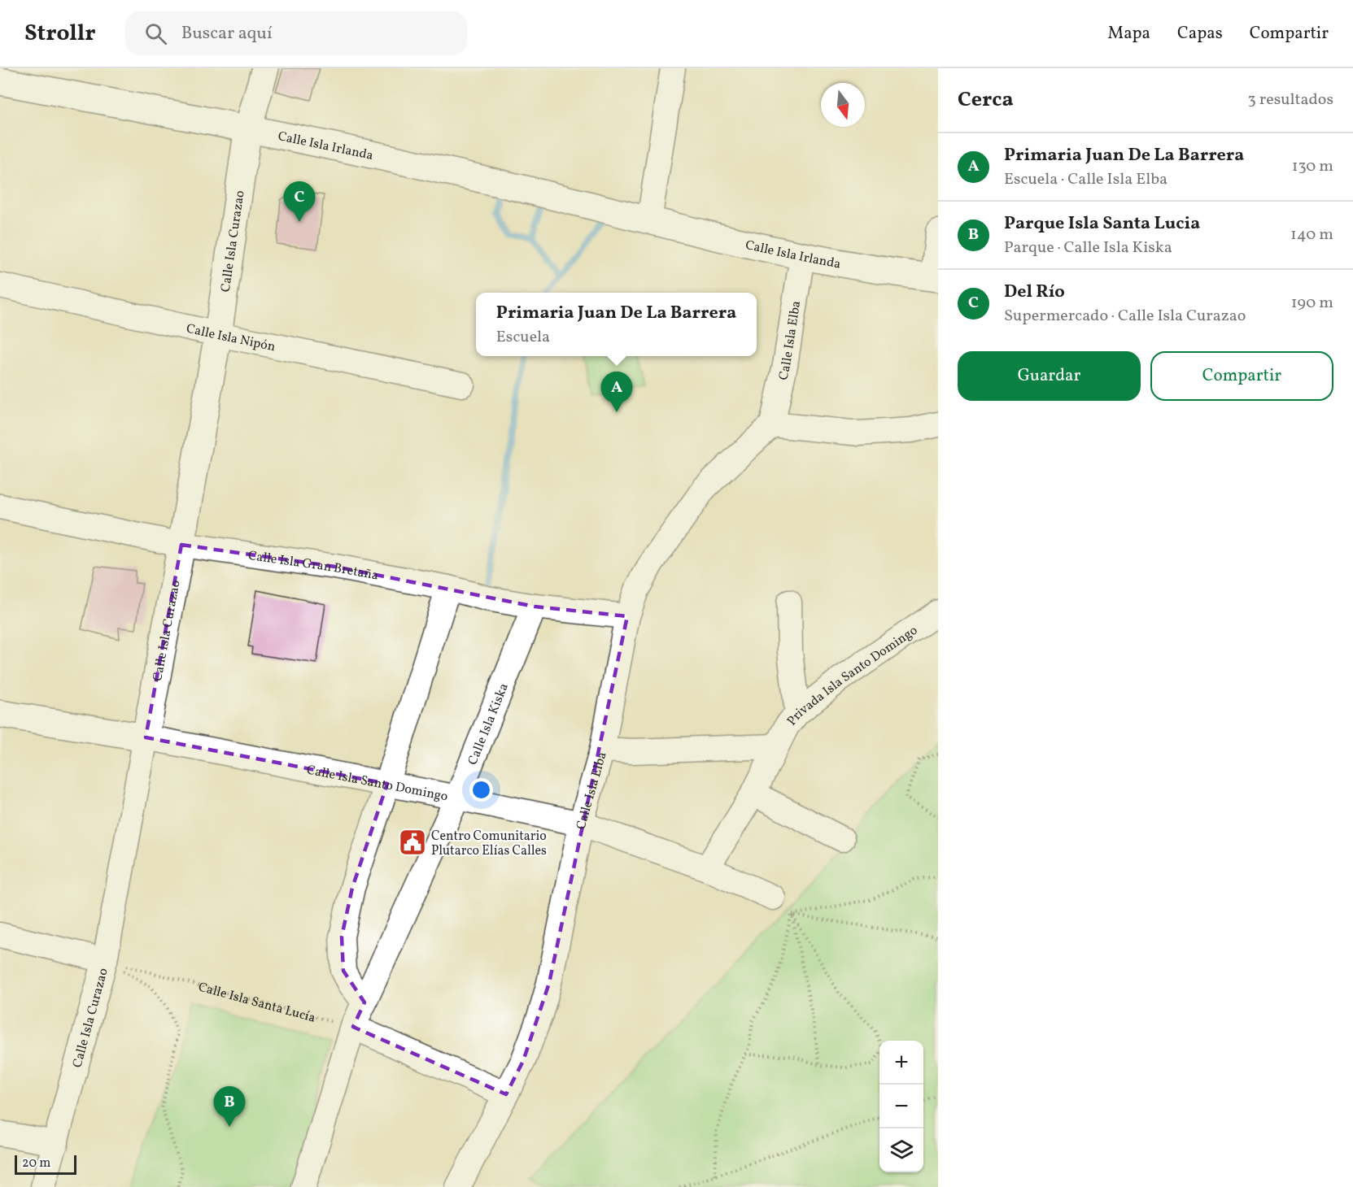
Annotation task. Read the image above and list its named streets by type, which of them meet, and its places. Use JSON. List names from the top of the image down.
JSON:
{
  "streets": {
    "street": [
      "Calle Isla Irlanda",
      "Calle Isla Curazao",
      "Calle Isla Nipón",
      "Calle Isla Elba",
      "Calle Isla Gran Bretaña",
      "Privada Isla Santo Domingo",
      "Calle Isla Kiska",
      "Calle Isla Santo Domingo"
    ],
    "path": ["Calle Isla Santa Lucía"]
  },
  "crossings": [
    ["Calle Isla Irlanda", "Calle Isla Curazao"],
    ["Calle Isla Irlanda", "Calle Isla Elba"],
    ["Calle Isla Curazao", "Calle Isla Nipón"],
    ["Calle Isla Curazao", "Calle Isla Gran Bretaña"],
    ["Calle Isla Curazao", "Calle Isla Santo Domingo"],
    ["Calle Isla Curazao", "Calle Isla Santa Lucía"],
    ["Calle Isla Elba", "Calle Isla Gran Bretaña"],
    ["Calle Isla Elba", "Calle Isla Santo Domingo"],
    ["Calle Isla Gran Bretaña", "Calle Isla Kiska"],
    ["Privada Isla Santo Domingo", "Calle Isla Santo Domingo"],
    ["Calle Isla Kiska", "Calle Isla Santo Domingo"],
    ["Calle Isla Kiska", "Calle Isla Santa Lucía"]
  ],
  "places": {
    "public building": ["Centro Comunitario Plutarco Elías Calles"]
  },
  "scale_bar": "20 m",
  "north": "bottom",
  "page": {
    "header": "Strollr",
    "search": "Buscar aquí",
    "nav": ["Mapa", "Capas", "Compartir"],
    "heading": ["Cerca", "3 resultados"],
    "list": [
      {
        "mark": "A",
        "name": "Primaria Juan De La Barrera",
        "note": "Escuela · Calle Isla Elba",
        "value": "130 m"
      },
      {
        "mark": "B",
        "name": "Parque Isla Santa Lucia",
        "note": "Parque · Calle Isla Kiska",
        "value": "140 m"
      },
      {
        "mark": "C",
        "name": "Del Río",
        "note": "Supermercado · Calle Isla Curazao",
        "value": "190 m"
      }
    ],
    "pins": ["C", "A", "B"],
    "popup": ["Primaria Juan De La Barrera", "Escuela"],
    "buttons": ["Guardar", "Compartir"],
    "map_buttons": ["+", "−"],
    "scale": "20 m"
  }
}
